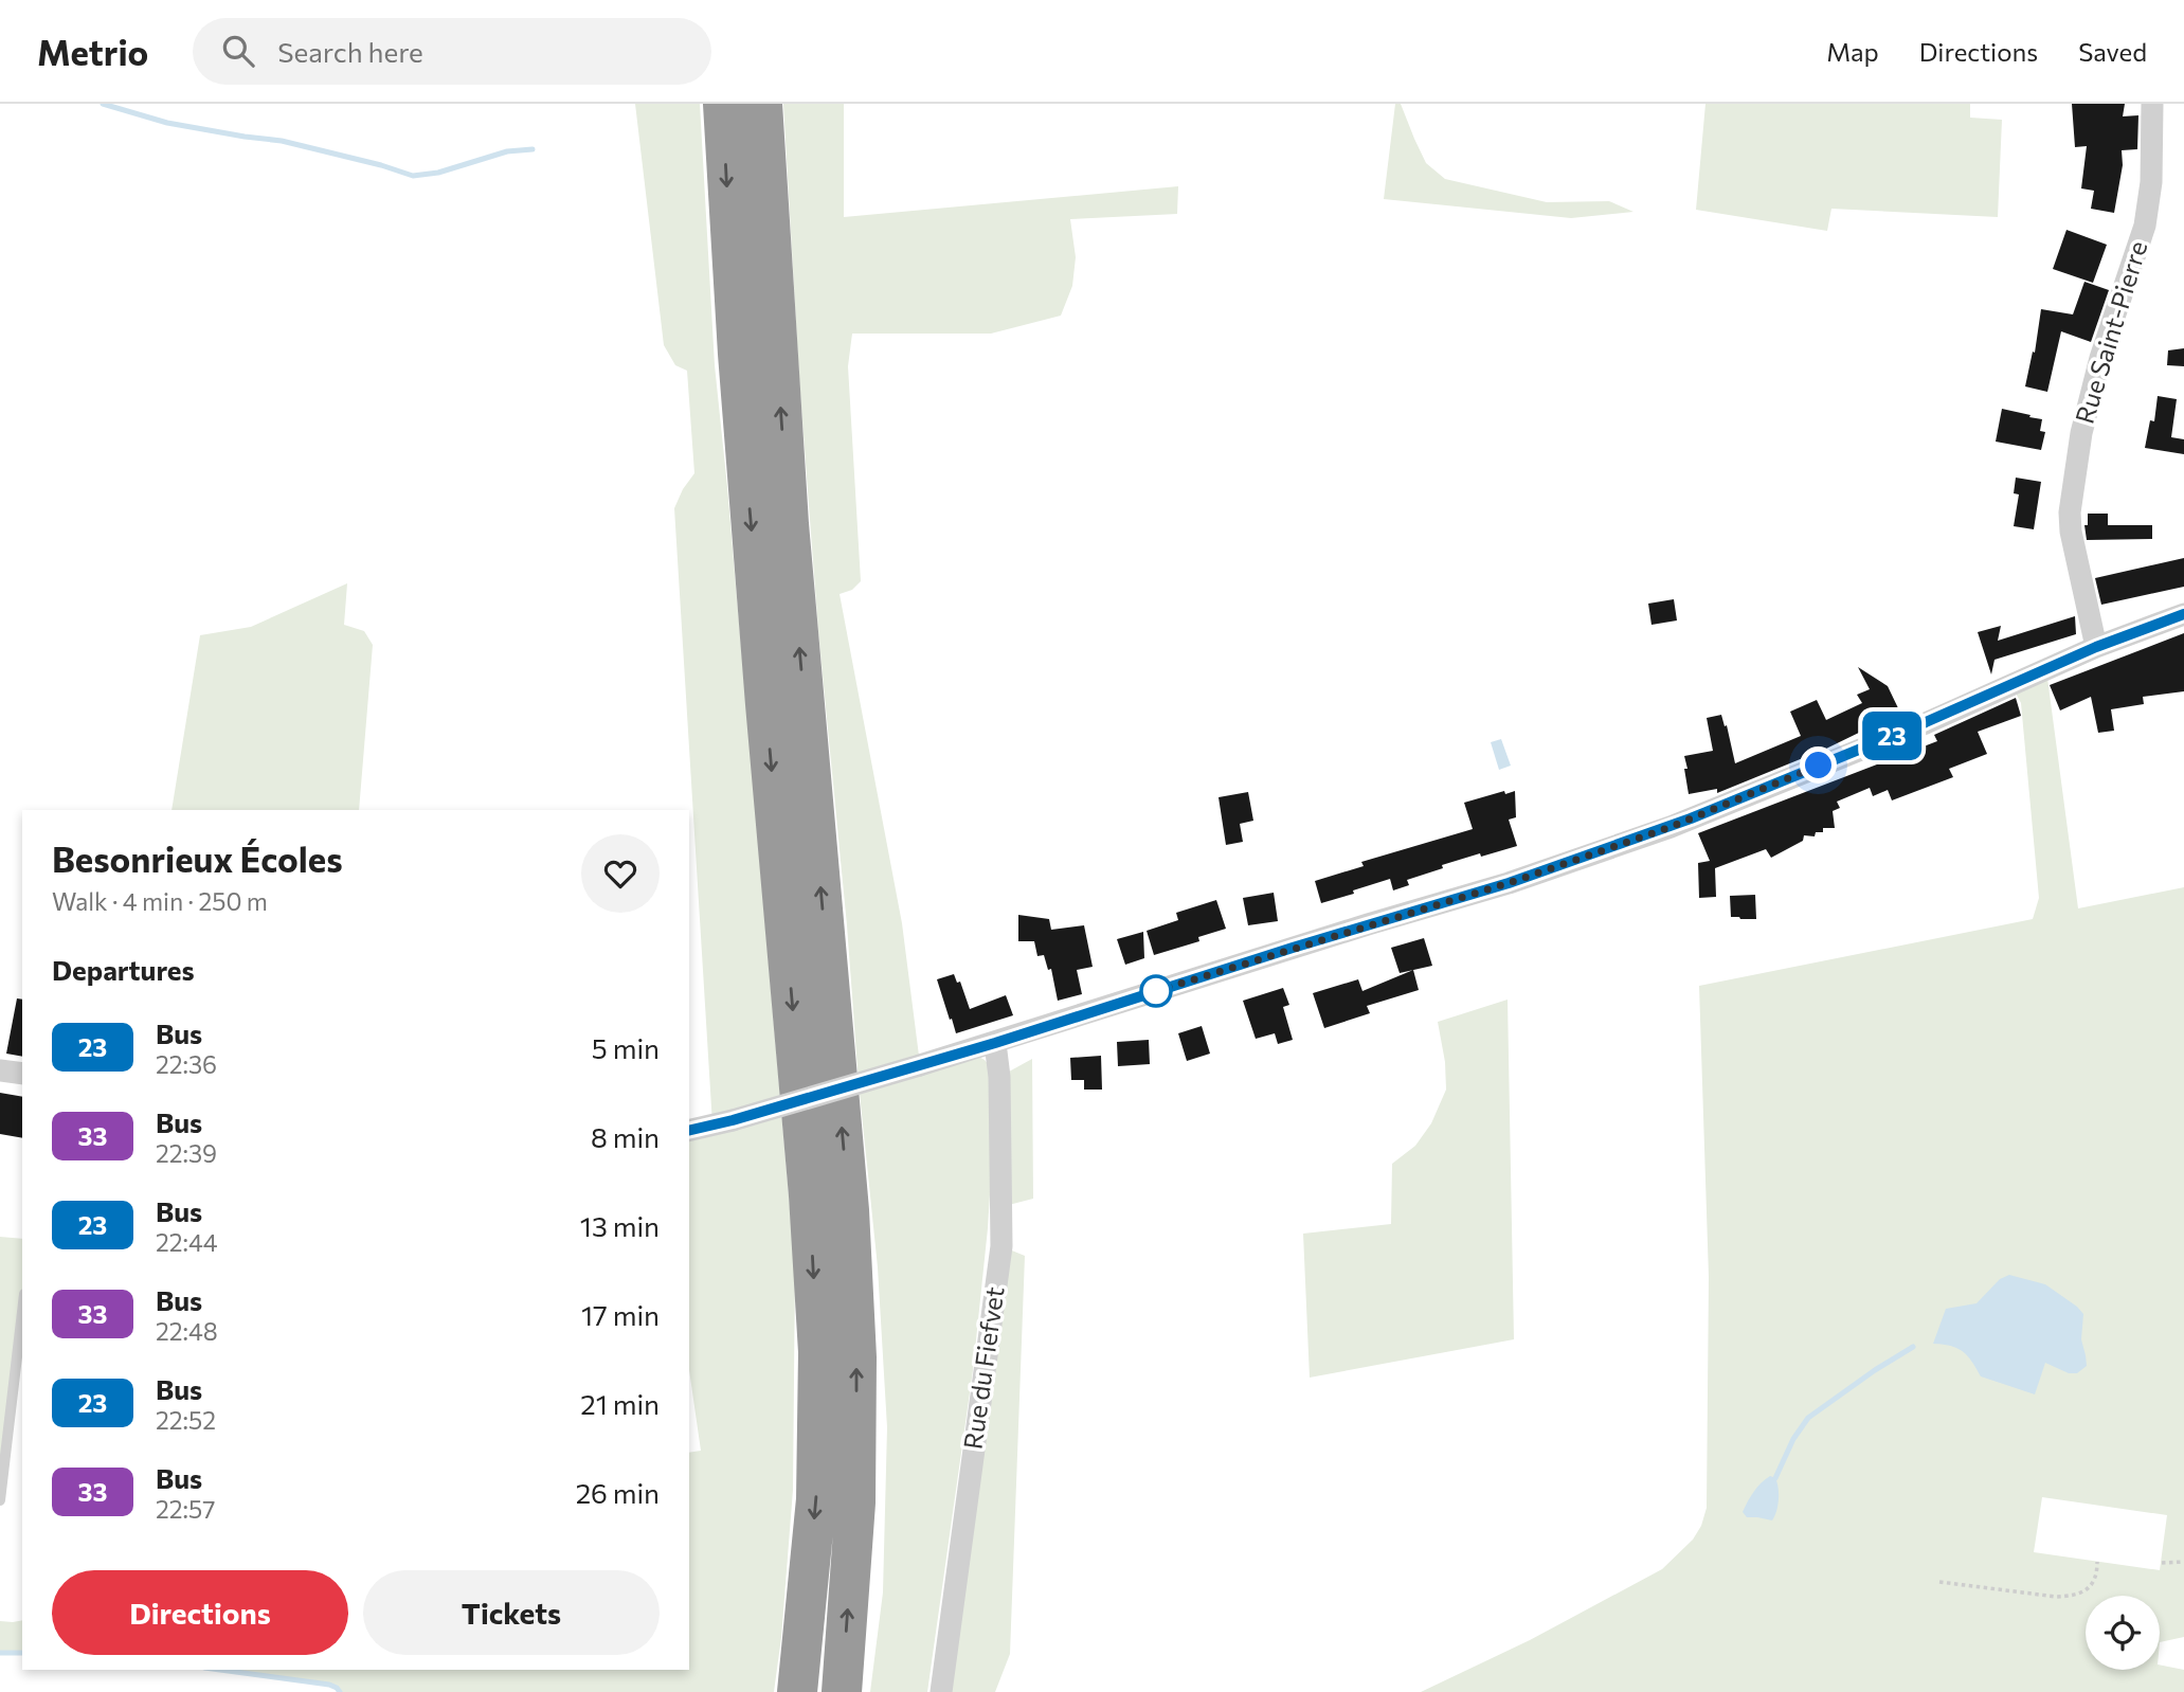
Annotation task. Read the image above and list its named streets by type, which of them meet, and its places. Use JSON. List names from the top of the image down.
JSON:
{
  "streets": {
    "street": ["Rue Saint-Pierre", "Rue du Fiefvet"]
  },
  "lines": ["bus line 23"],
  "page": {
    "header": "Metrio",
    "search": "Search here",
    "nav": ["Map", "Directions", "Saved"],
    "on_map": "23",
    "heading": [
      ["Besonrieux Écoles", "Walk · 4 min · 250 m"],
      "Departures"
    ],
    "list": [
      {
        "mark": "23",
        "name": "Bus",
        "note": "22:36",
        "value": "5 min"
      },
      {
        "mark": "33",
        "name": "Bus",
        "note": "22:39",
        "value": "8 min"
      },
      {
        "mark": "23",
        "name": "Bus",
        "note": "22:44",
        "value": "13 min"
      },
      {
        "mark": "33",
        "name": "Bus",
        "note": "22:48",
        "value": "17 min"
      },
      {
        "mark": "23",
        "name": "Bus",
        "note": "22:52",
        "value": "21 min"
      },
      {
        "mark": "33",
        "name": "Bus",
        "note": "22:57",
        "value": "26 min"
      }
    ],
    "buttons": ["Directions", "Tickets"]
  }
}
